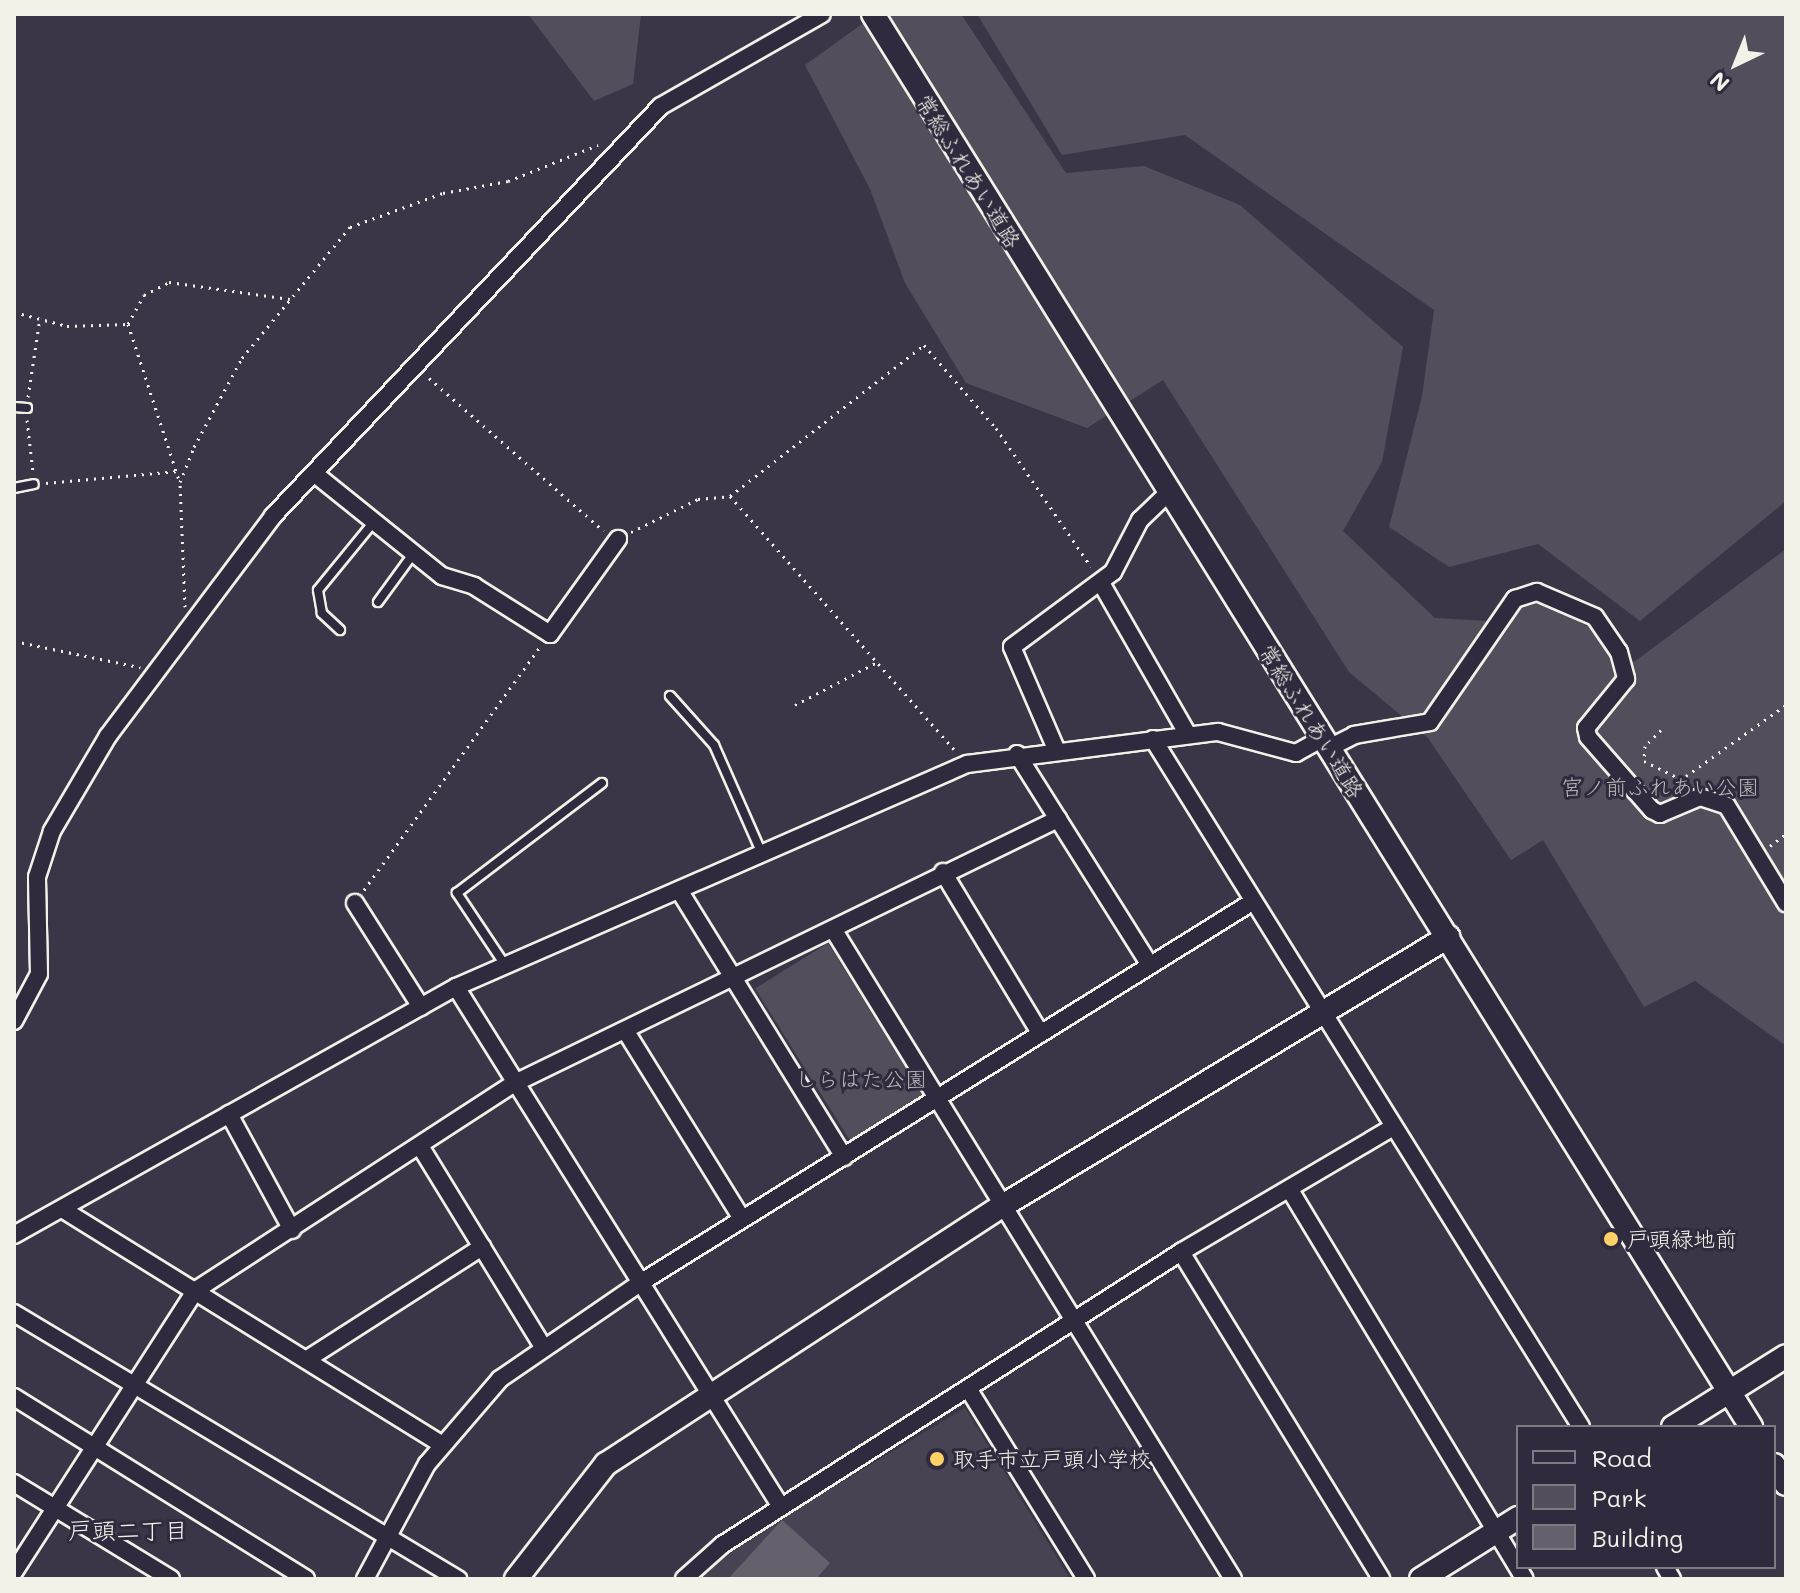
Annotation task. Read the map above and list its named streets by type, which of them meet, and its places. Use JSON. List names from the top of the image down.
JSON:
{
  "streets": {
    "street": ["常総ふれあい道路"]
  },
  "districts": ["戸頭二丁目"],
  "parks": ["宮ノ前ふれあい公園", "しらはた公園"],
  "places": ["戸頭緑地前", "取手市立戸頭小学校"],
  "legend": ["Road", "Park", "Building"],
  "north": "bottom left"
}
